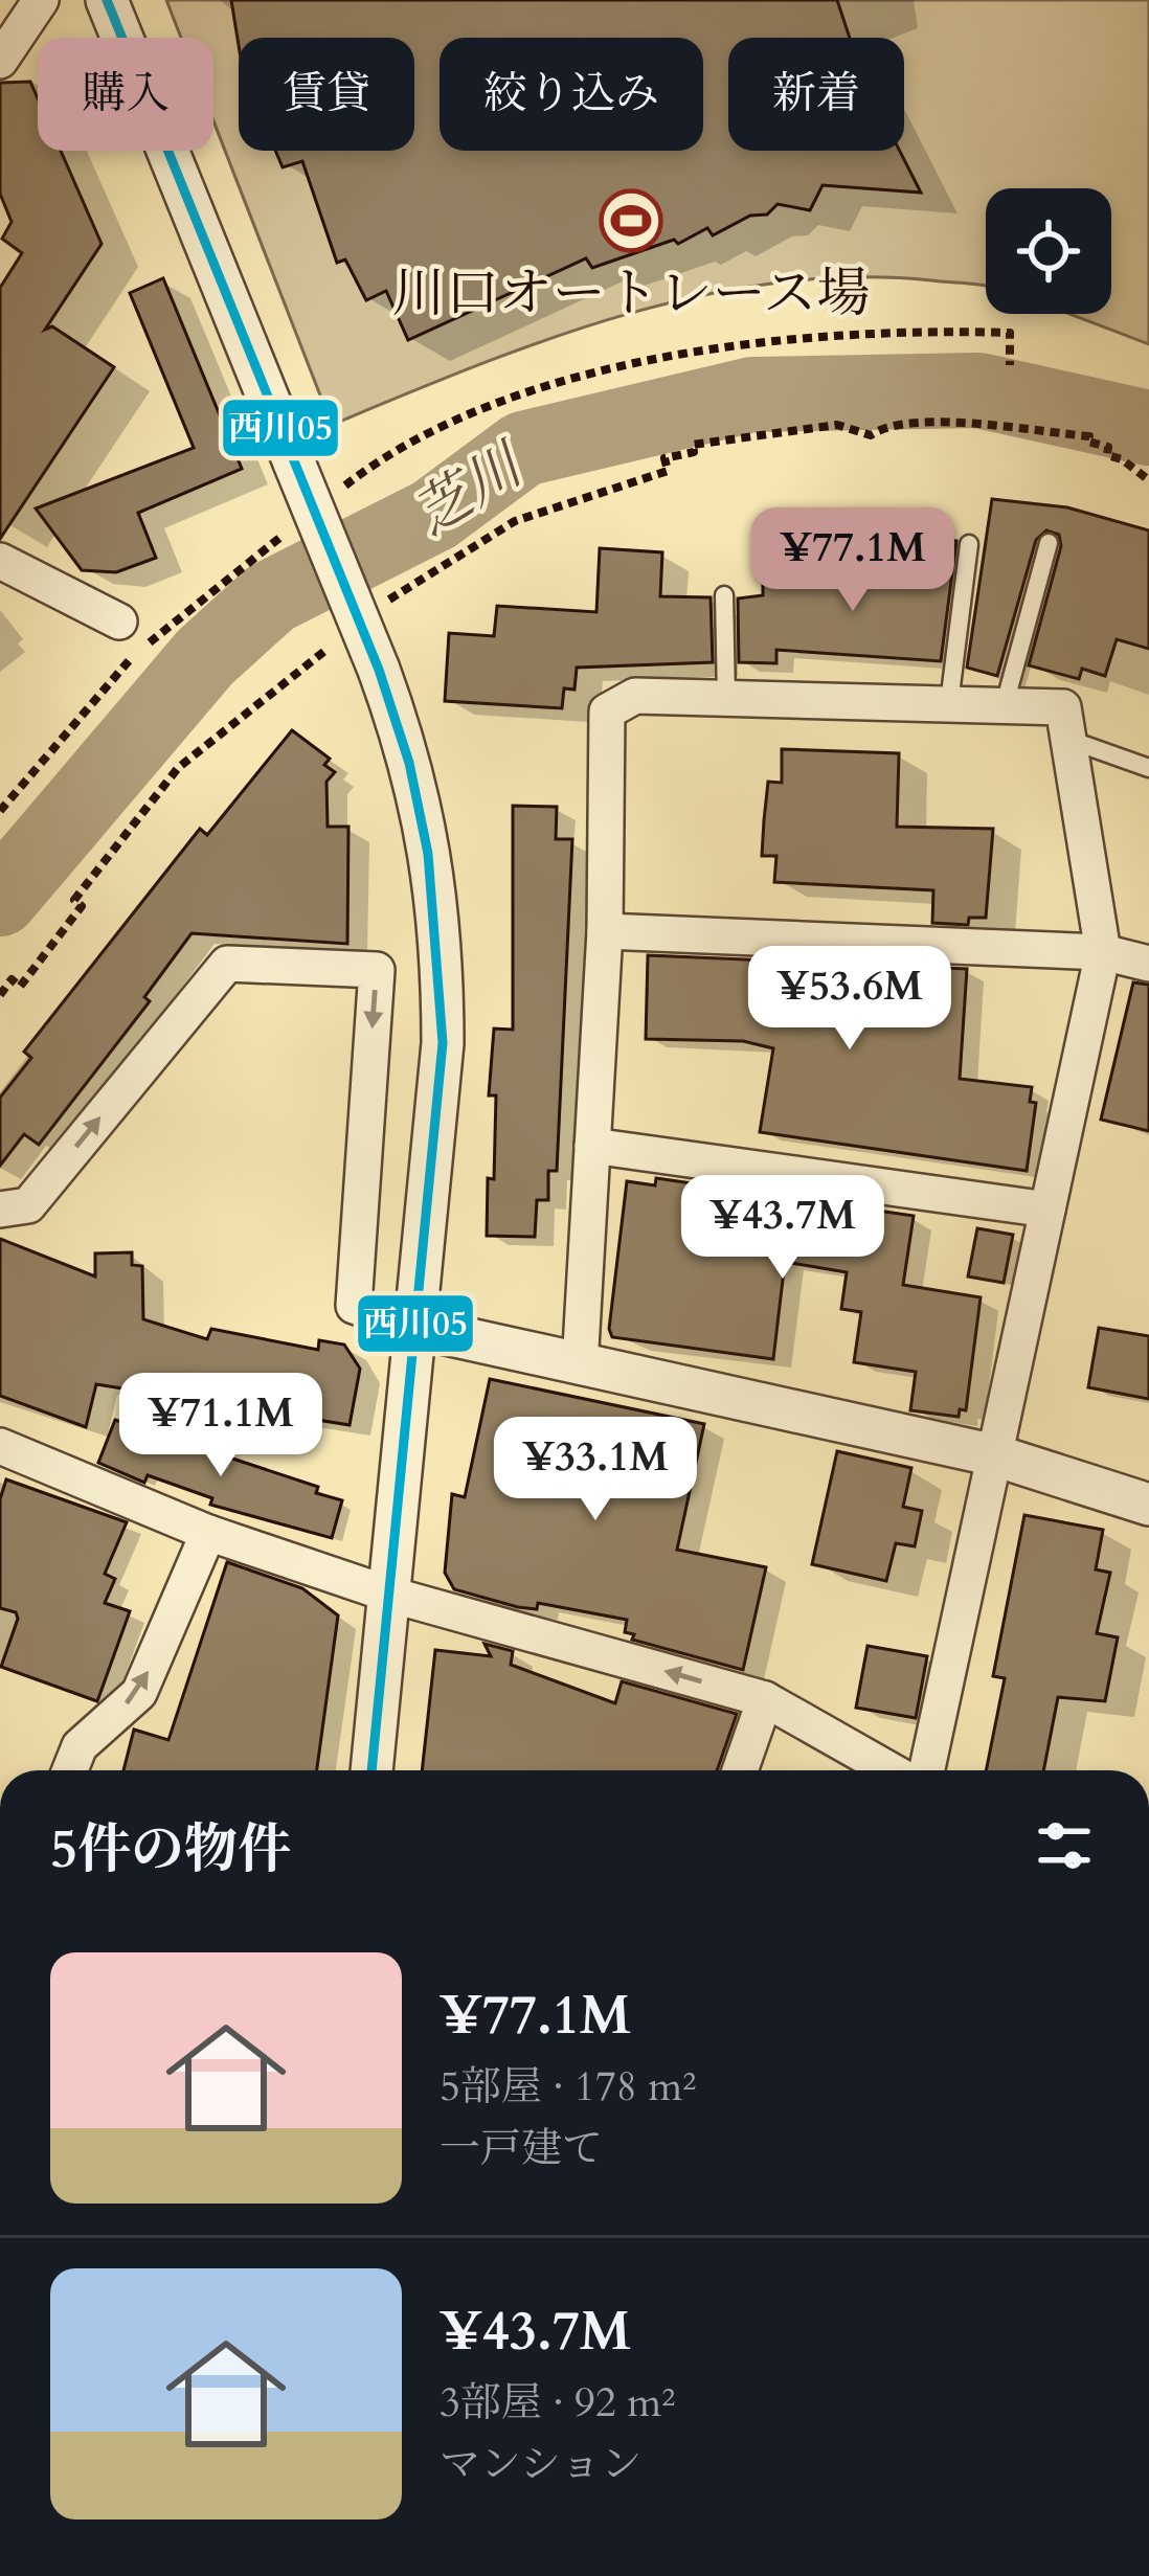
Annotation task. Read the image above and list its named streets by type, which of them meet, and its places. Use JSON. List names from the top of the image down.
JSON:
{
  "water": ["芝川"],
  "places": {
    "sports": ["川口オートレース場"]
  },
  "lines": ["transit line 西川05"],
  "page": {
    "chip": [
      "購入",
      "賃貸",
      "絞り込み",
      "新着"
    ],
    "price": [
      "¥77.1M",
      "¥53.6M",
      "¥43.7M",
      "¥71.1M",
      "¥33.1M"
    ],
    "heading": "5件の物件",
    "list": [
      {
        "name": "¥77.1M",
        "note": "5部屋 · 178 m² · 一戸建て"
      },
      {
        "name": "¥43.7M",
        "note": "3部屋 · 92 m² · マンション"
      }
    ]
  }
}
